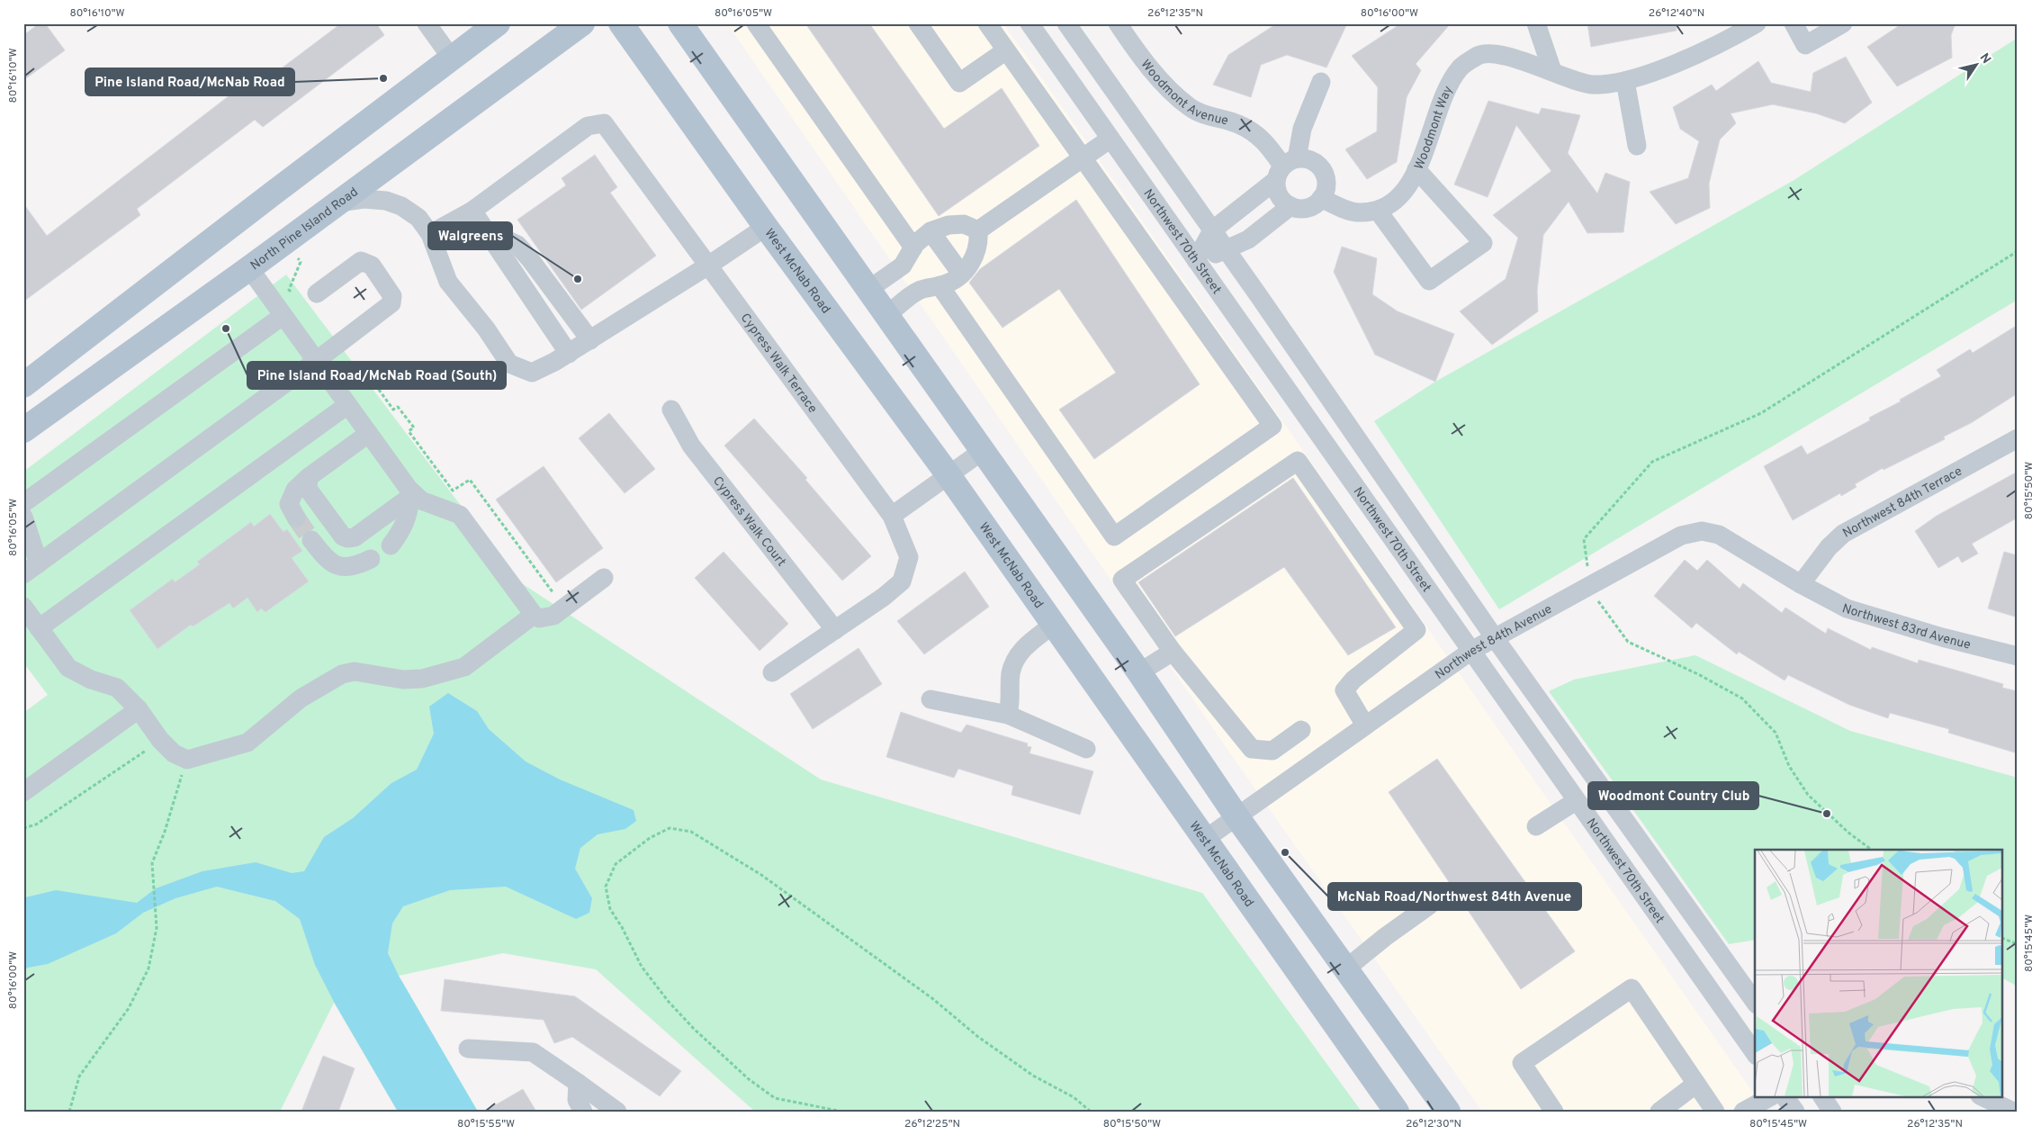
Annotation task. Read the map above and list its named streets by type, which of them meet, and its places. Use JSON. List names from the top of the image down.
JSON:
{
  "streets": {
    "main road": ["North Pine Island Road", "West McNab Road"],
    "street": [
      "Woodmont Avenue",
      "Woodmont Way",
      "Northwest 70th Street",
      "Cypress Walk Terrace",
      "Northwest 84th Terrace",
      "Cypress Walk Court",
      "Northwest 83rd Avenue",
      "Northwest 84th Avenue"
    ]
  },
  "crossings": [
    ["Woodmont Avenue", "Woodmont Way"],
    ["Northwest 70th Street", "Northwest 84th Avenue"],
    ["West McNab Road", "Northwest 84th Avenue"],
    ["Cypress Walk Terrace", "Cypress Walk Court"],
    ["Northwest 84th Terrace", "Northwest 83rd Avenue"],
    ["Northwest 84th Terrace", "Northwest 84th Avenue"],
    ["Northwest 83rd Avenue", "Northwest 84th Avenue"]
  ],
  "places": [
    "Pine Island Road/McNab Road",
    "Walgreens",
    "Pine Island Road/McNab Road (South)",
    "Woodmont Country Club",
    "McNab Road/Northwest 84th Avenue"
  ],
  "north": "top right",
  "coordinates": [
    "80°16'10\"W",
    "80°16'05\"W",
    "26°12'35\"N",
    "80°16'00\"W",
    "26°12'40\"N",
    "80°15'50\"W",
    "80°15'45\"W",
    "80°15'55\"W",
    "26°12'25\"N",
    "26°12'30\"N"
  ]
}
